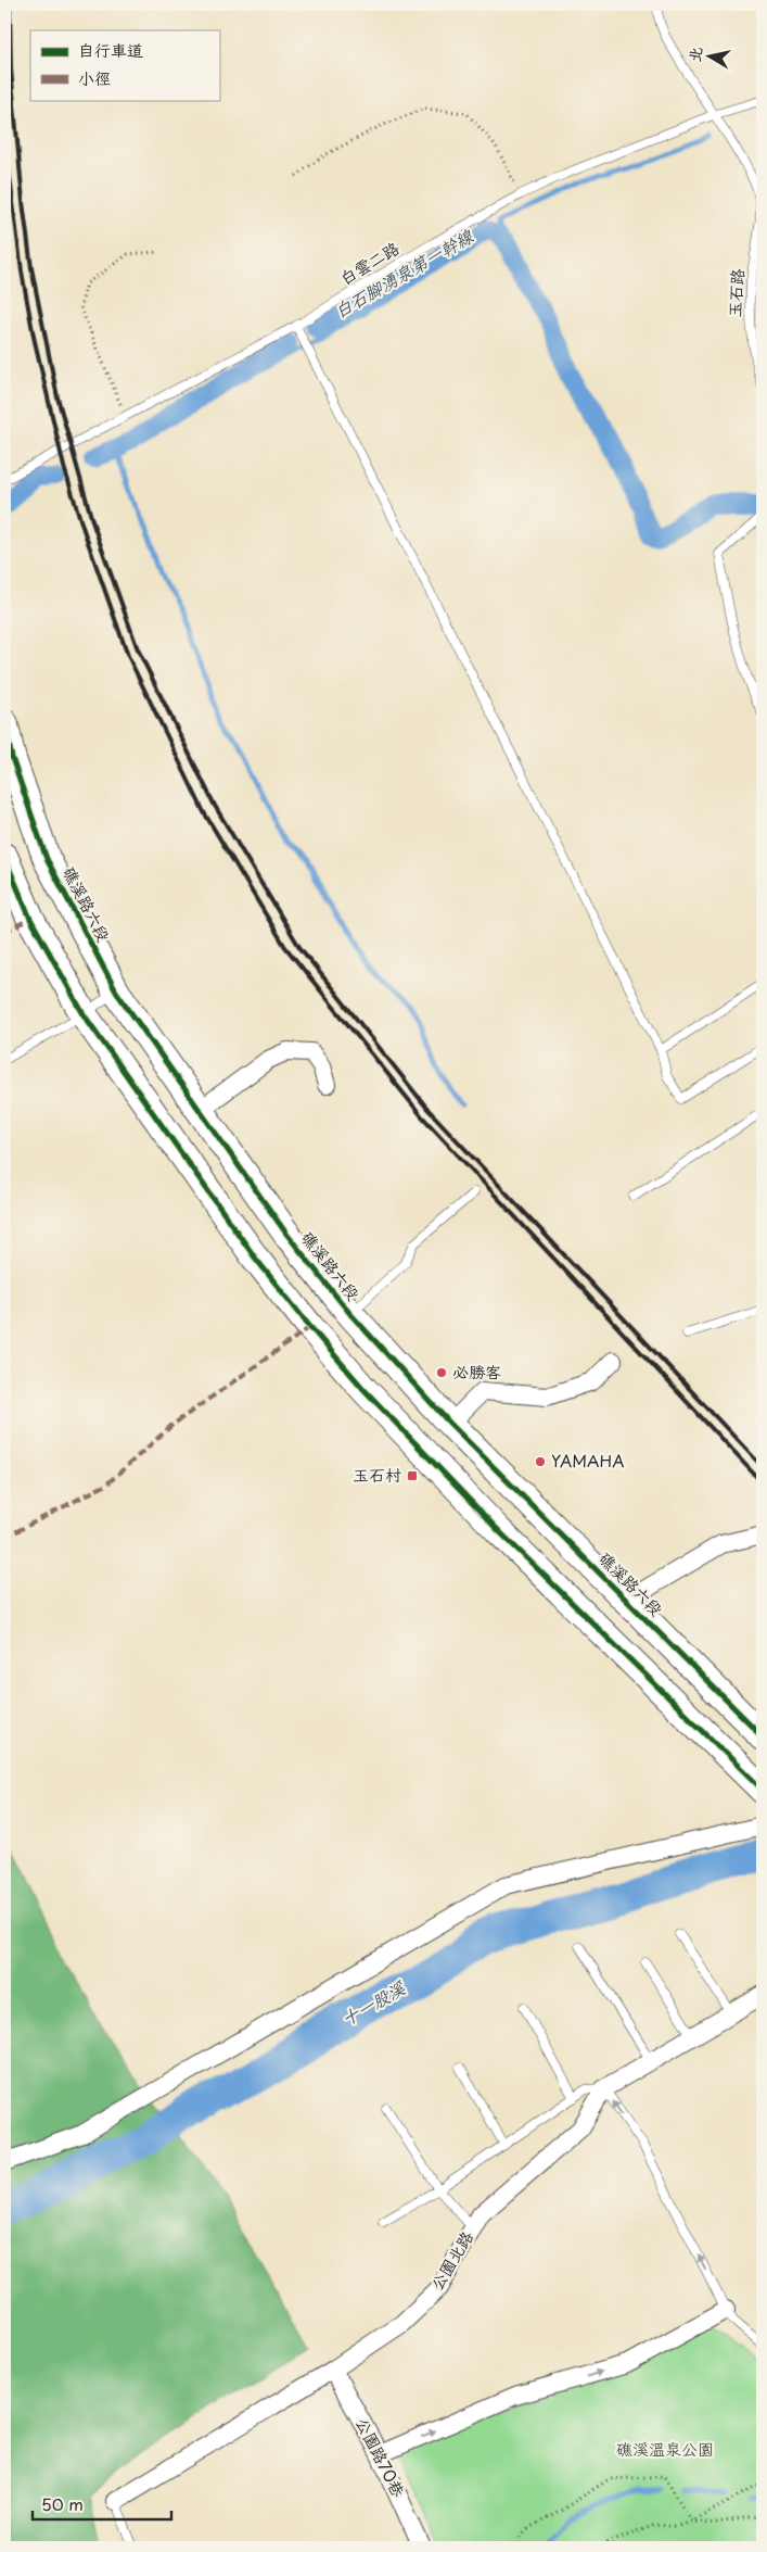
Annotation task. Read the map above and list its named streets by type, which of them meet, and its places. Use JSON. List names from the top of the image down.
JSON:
{
  "streets": {
    "main road": ["礁溪路六段"],
    "street": ["公園北路", "公園路70巷"],
    "lane": ["白雲二路", "玉石路"]
  },
  "crossings": [
    ["白雲二路", "玉石路"],
    ["公園北路", "公園路70巷"]
  ],
  "water": ["白石腳湧泉第一幹線", "十一股溪"],
  "parks": ["礁溪溫泉公園"],
  "places": {
    "other": ["必勝客", "YAMAHA"],
    "transit": ["玉石村"]
  },
  "legend": ["自行車道", "小徑"],
  "scale_bar": "50 m",
  "north": "left"
}
